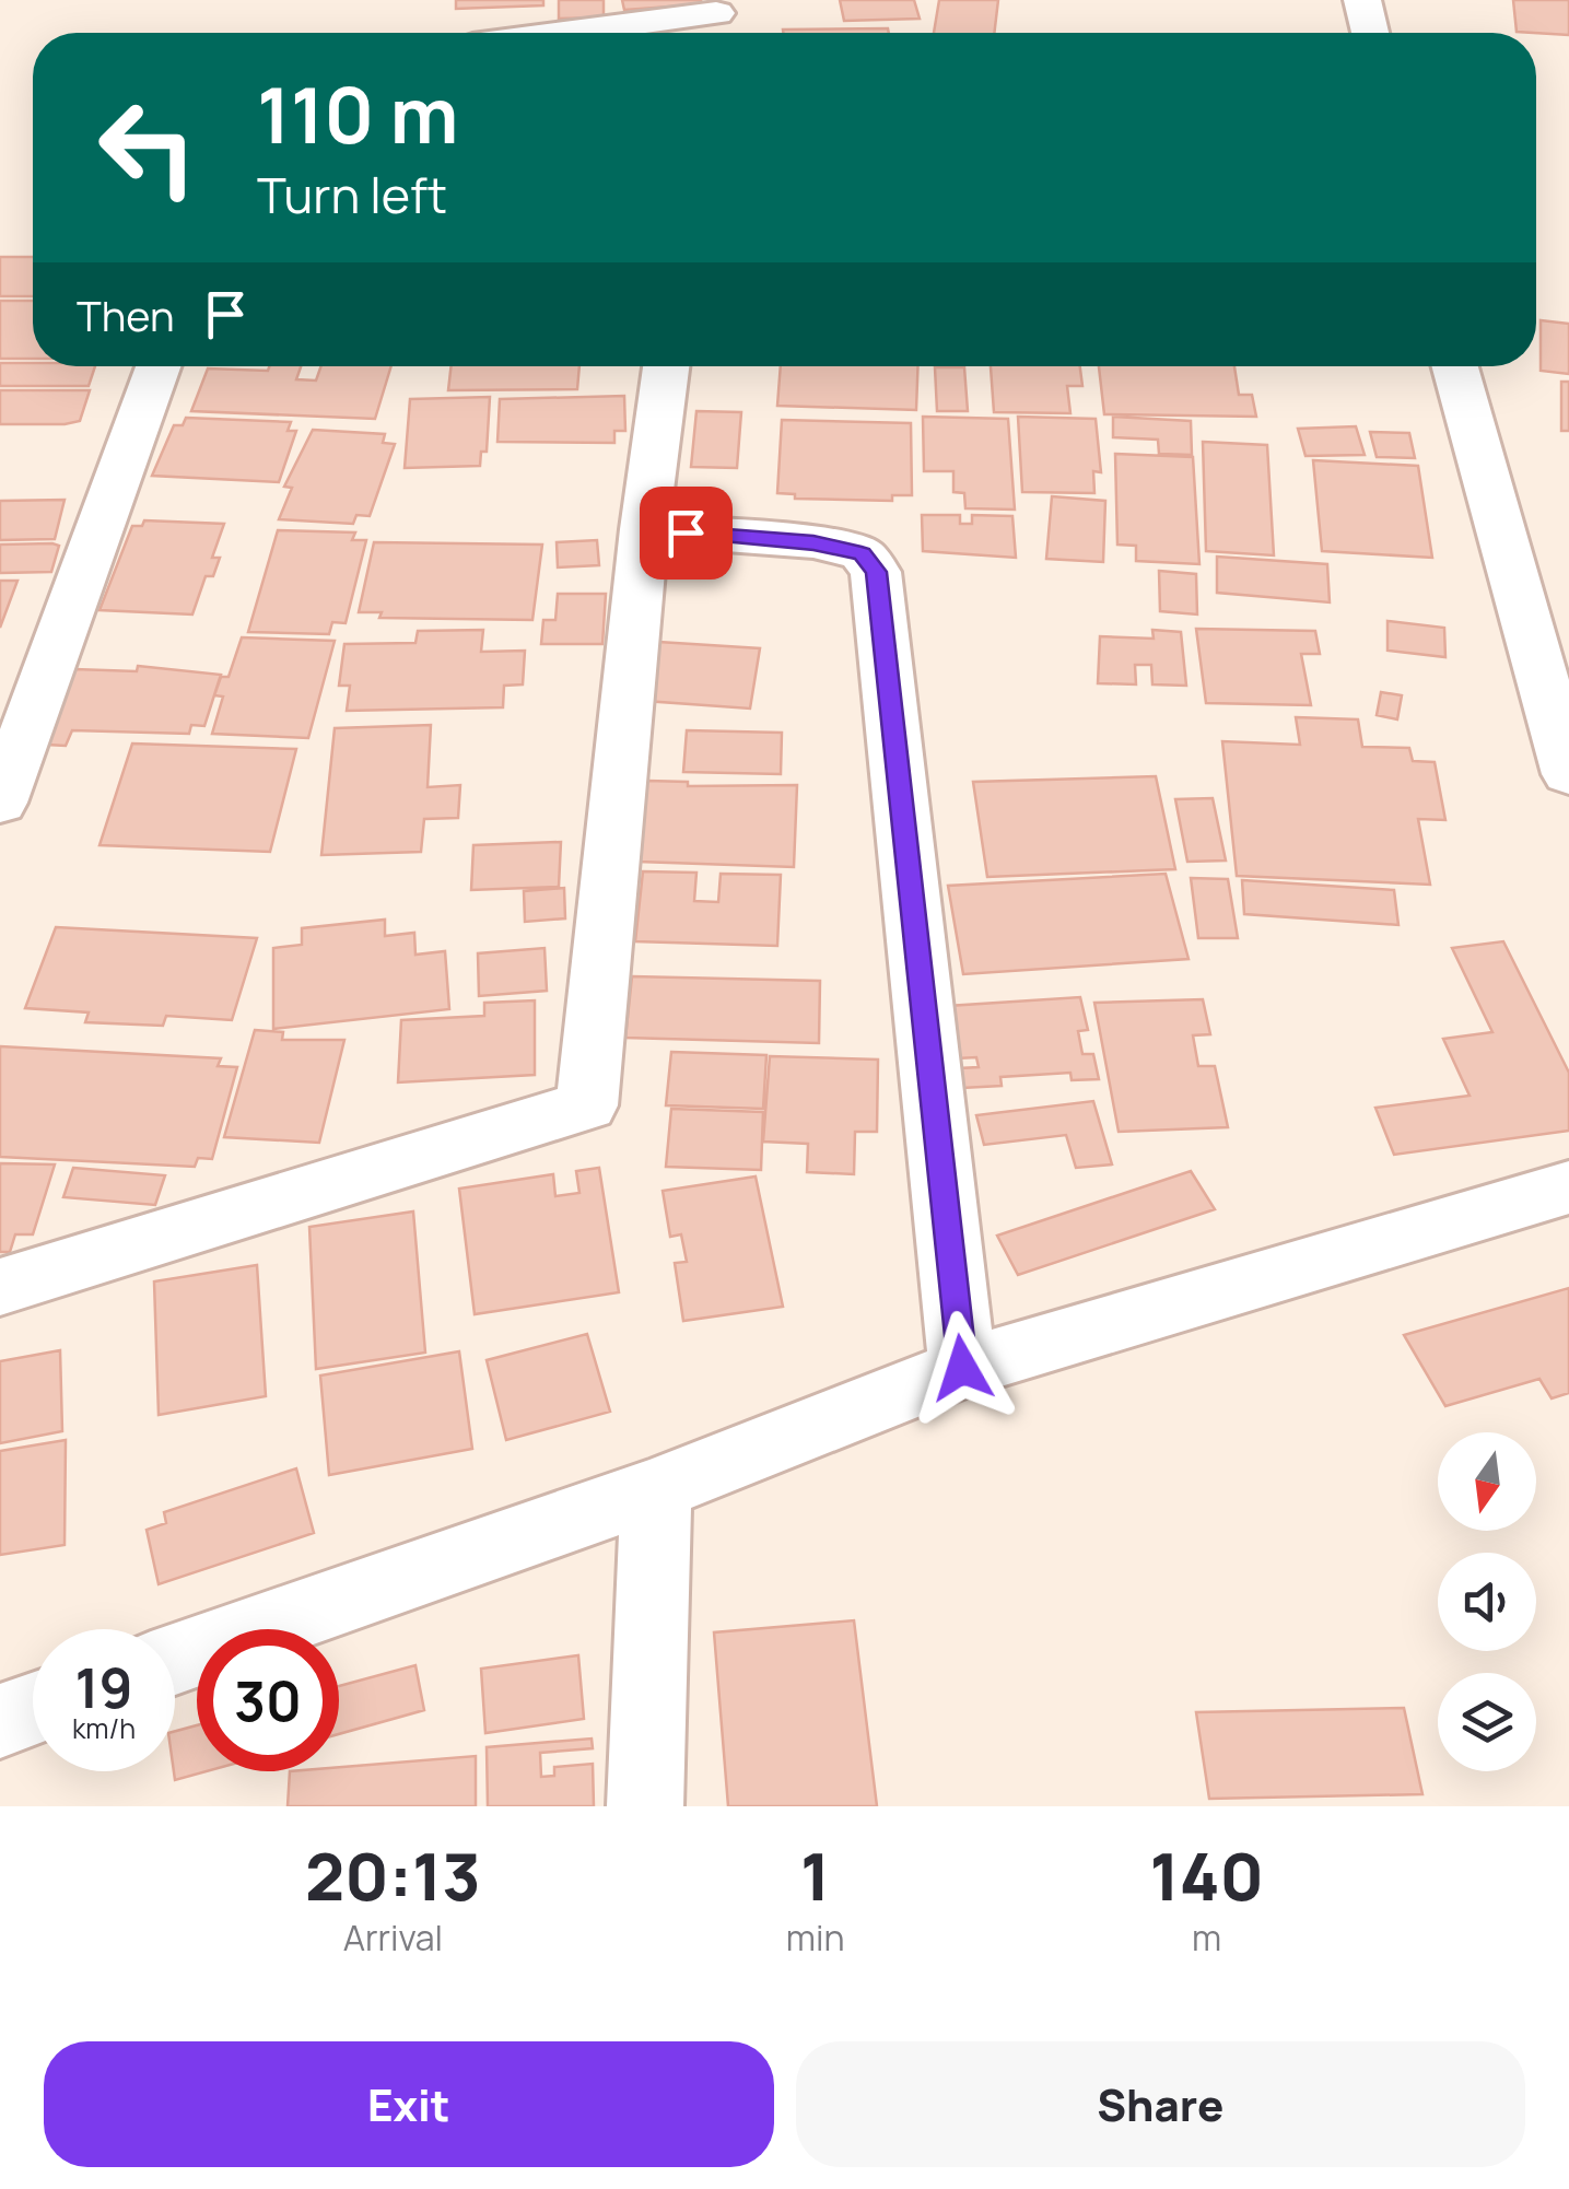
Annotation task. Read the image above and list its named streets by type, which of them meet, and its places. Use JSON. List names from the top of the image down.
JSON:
{
  "north": "bottom",
  "page": {
    "turn": ["110 m", "Turn left"],
    "then": "Then",
    "speed": "19 km/h",
    "limit": "30",
    "eta": [
      "20:13",
      "Arrival",
      "1",
      "min",
      "140",
      "m"
    ],
    "buttons": ["Exit", "Share"]
  }
}
